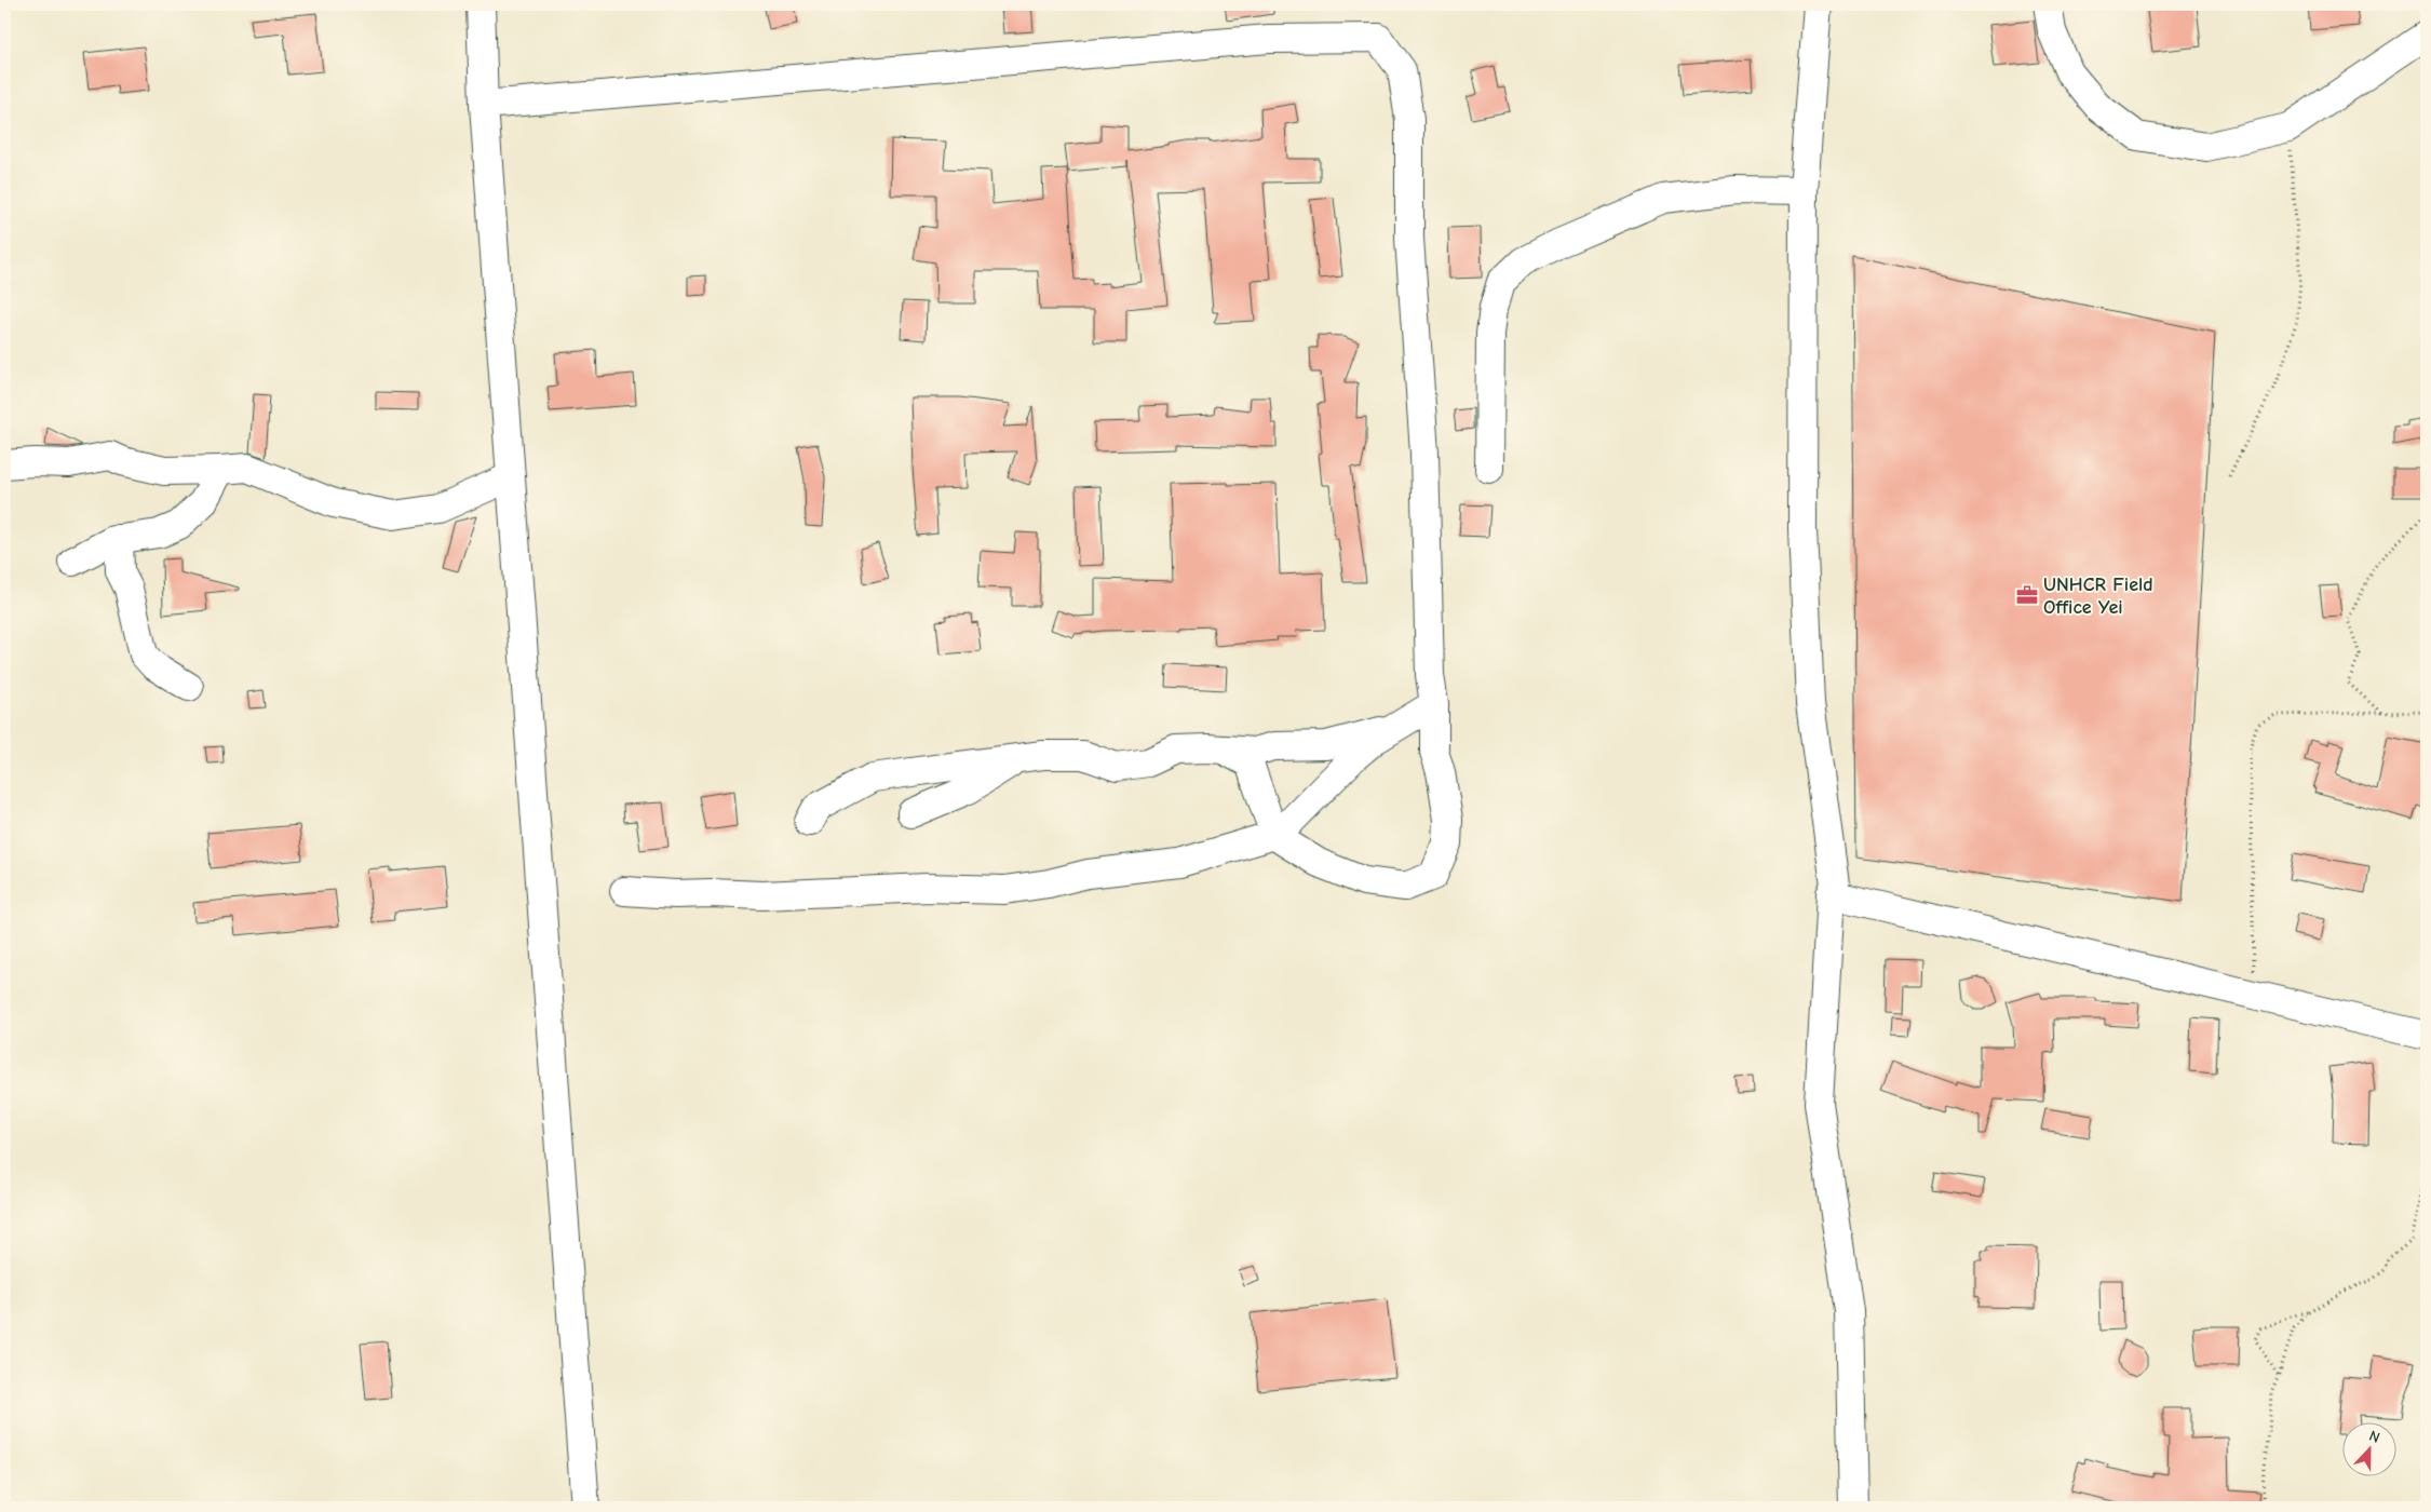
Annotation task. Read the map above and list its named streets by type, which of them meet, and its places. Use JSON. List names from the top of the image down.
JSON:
{
  "places": {
    "office": ["UNHCR Field Office Yei"]
  },
  "north": "top"
}
